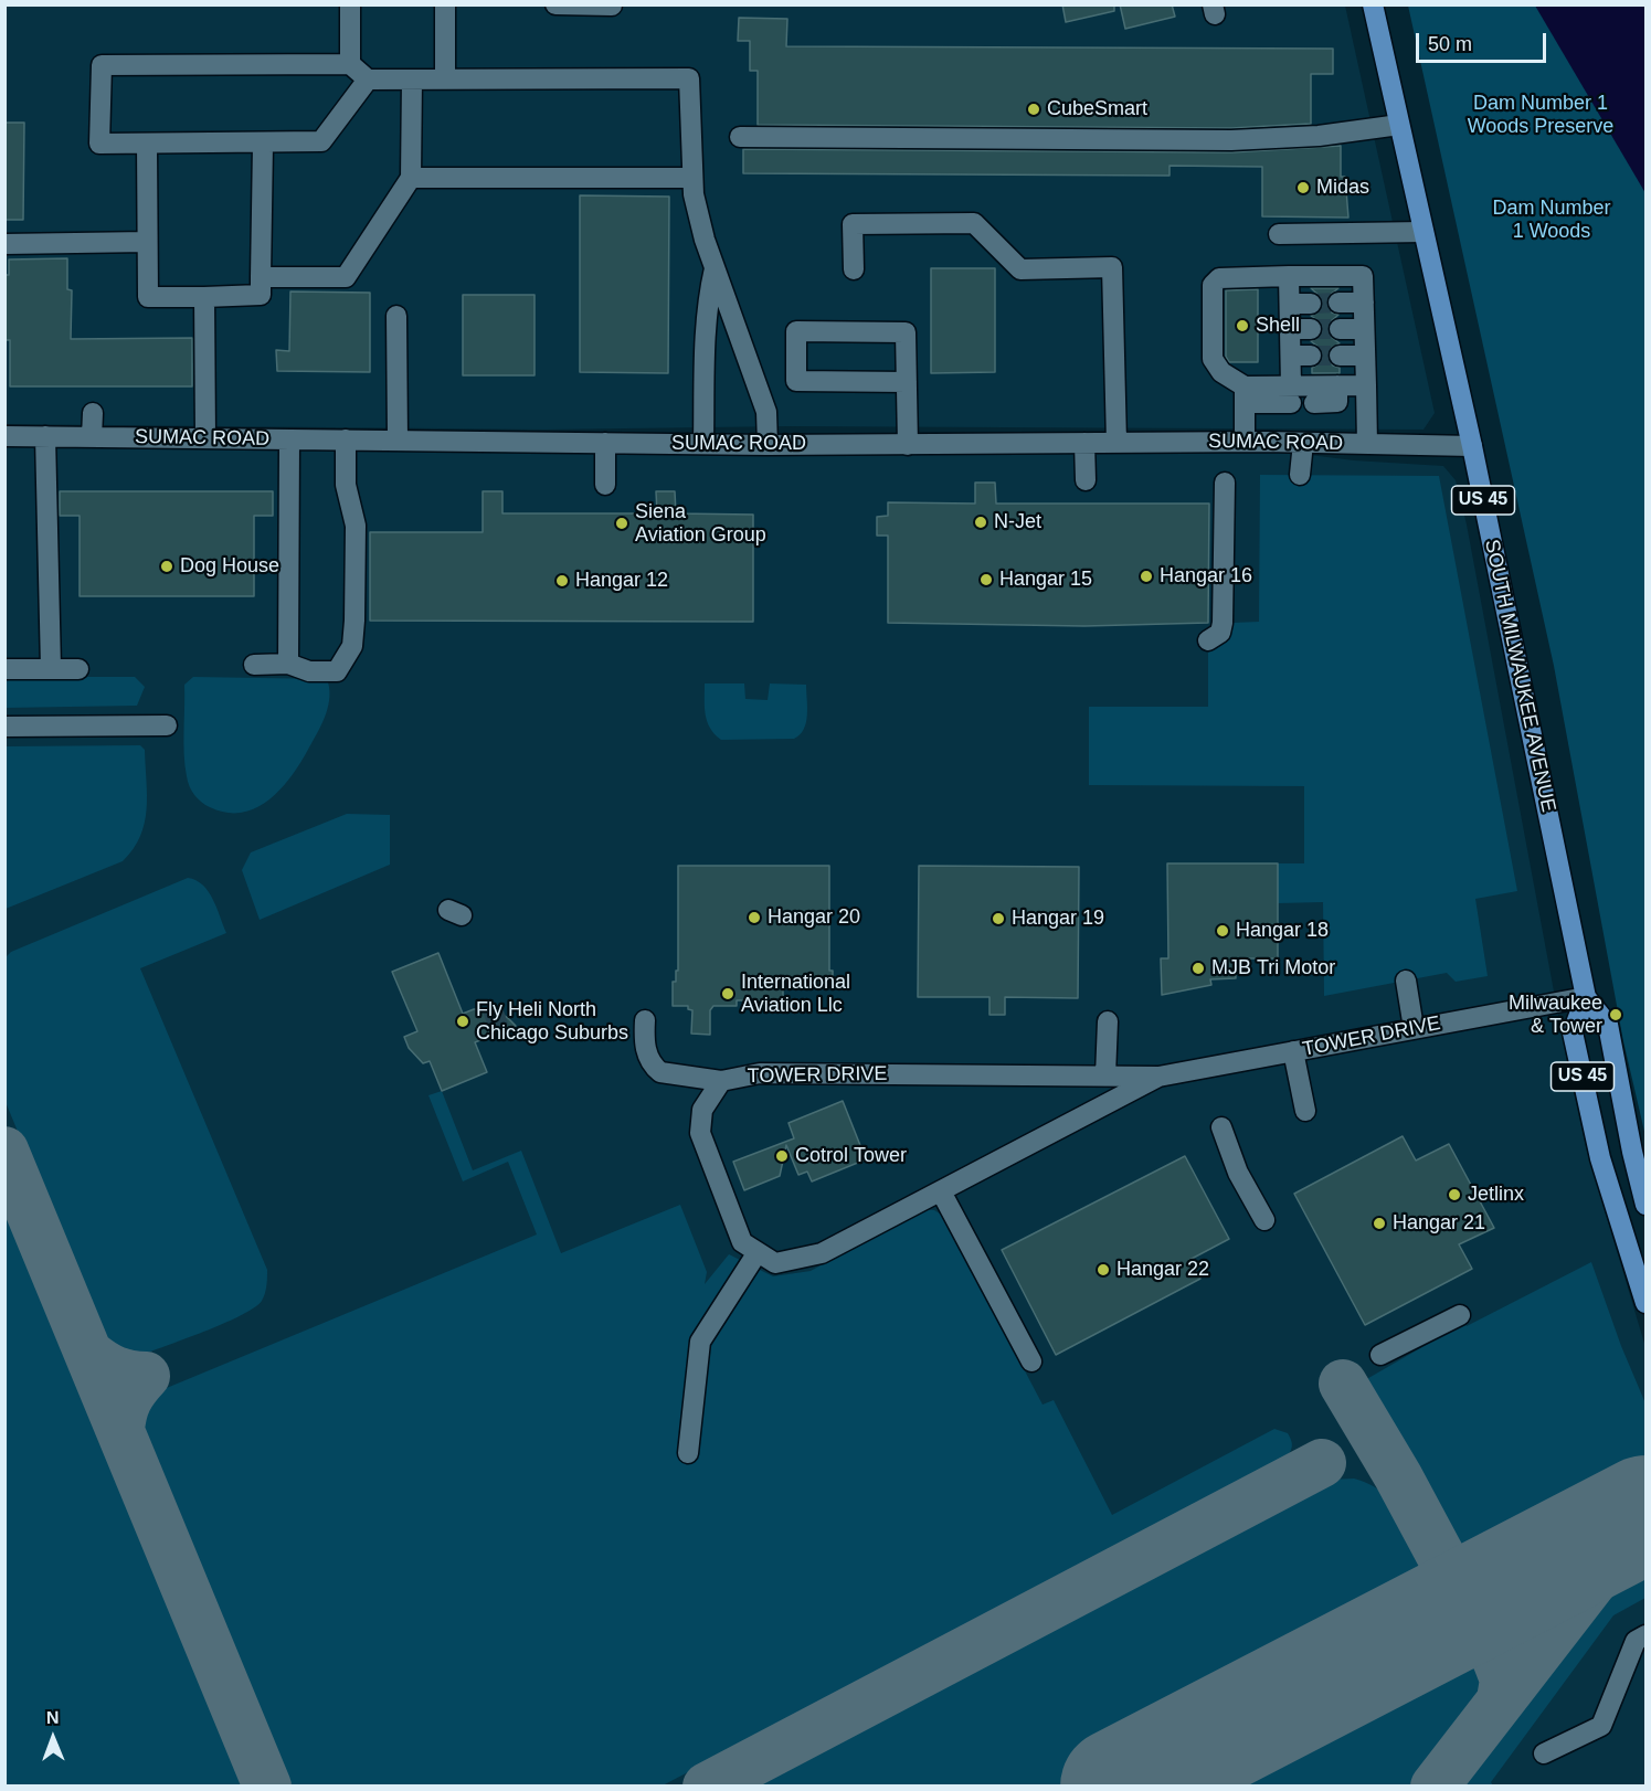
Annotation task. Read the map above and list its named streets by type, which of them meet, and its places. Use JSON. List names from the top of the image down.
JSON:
{
  "streets": {
    "main road": ["US 45", "SOUTH MILWAUKEE AVENUE"],
    "street": ["SUMAC ROAD", "TOWER DRIVE"]
  },
  "crossings": [
    ["SUMAC ROAD", "SOUTH MILWAUKEE AVENUE"],
    ["US 45", "SOUTH MILWAUKEE AVENUE"],
    ["US 45", "TOWER DRIVE"],
    ["SOUTH MILWAUKEE AVENUE", "TOWER DRIVE"]
  ],
  "parks": ["Dam Number 1 Woods Preserve", "Dam Number 1 Woods"],
  "places": [
    "CubeSmart",
    "Midas",
    "Shell",
    "N-Jet",
    "Siena Aviation Group",
    "Dog House",
    "Hangar 16",
    "Hangar 15",
    "Hangar 12",
    "Hangar 20",
    "Hangar 19",
    "Hangar 18",
    "MJB Tri Motor",
    "International Aviation Llc",
    "Milwaukee & Tower",
    "Fly Heli North Chicago Suburbs",
    "Cotrol Tower",
    "Jetlinx",
    "Hangar 21",
    "Hangar 22"
  ],
  "scale_bar": "50 m",
  "north": "top"
}
